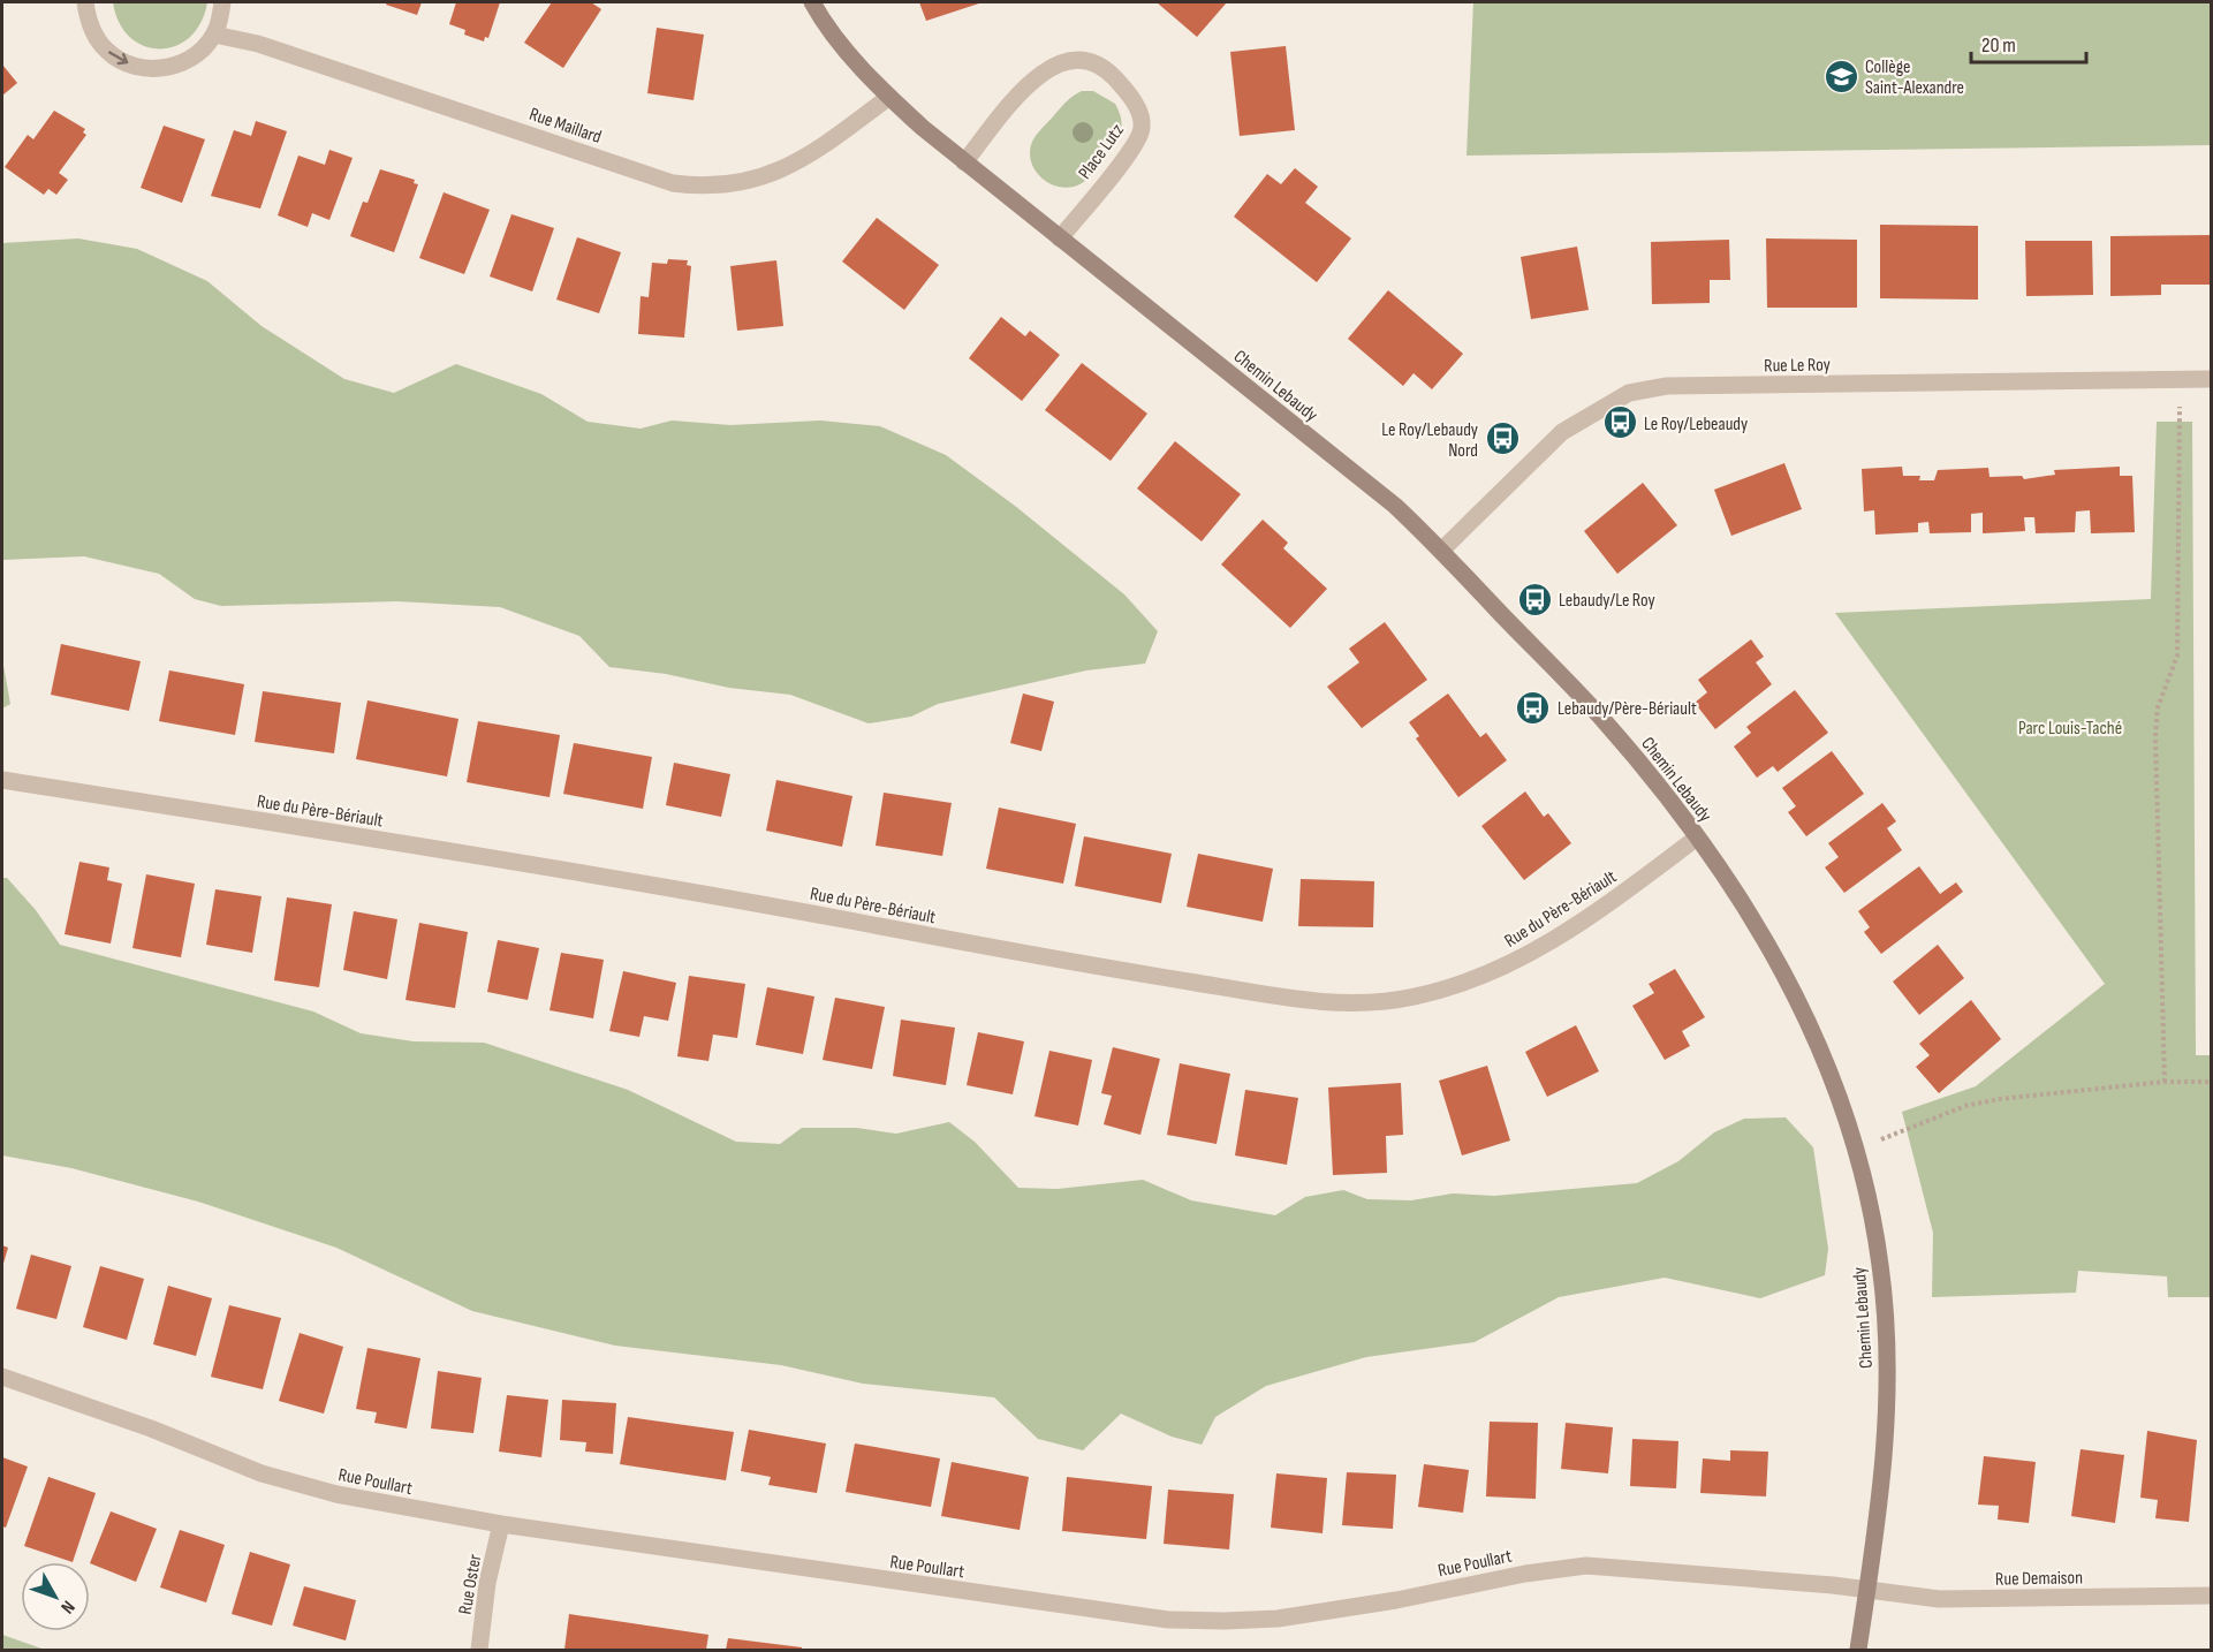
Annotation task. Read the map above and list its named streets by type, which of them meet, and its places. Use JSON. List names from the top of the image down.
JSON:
{
  "streets": {
    "street": [
      "Rue Maillard",
      "Place Lutz",
      "Rue Le Roy",
      "Chemin Lebaudy",
      "Rue du Père-Bériault",
      "Rue Poullart",
      "Rue Demaison",
      "Rue Oster"
    ]
  },
  "crossings": [
    ["Rue Maillard", "Chemin Lebaudy"],
    ["Place Lutz", "Chemin Lebaudy"],
    ["Rue Le Roy", "Chemin Lebaudy"],
    ["Chemin Lebaudy", "Rue du Père-Bériault"],
    ["Chemin Lebaudy", "Rue Poullart"],
    ["Chemin Lebaudy", "Rue Demaison"],
    ["Rue Poullart", "Rue Demaison"],
    ["Rue Poullart", "Rue Oster"]
  ],
  "parks": ["Parc Louis-Taché"],
  "places": {
    "school or university": ["Collège Saint-Alexandre"],
    "bus stop": [
      "Le Roy/Lebeaudy",
      "Le Roy/Lebaudy Nord",
      "Lebaudy/Le Roy",
      "Lebaudy/Père-Bériault"
    ]
  },
  "scale_bar": "20 m",
  "north": "bottom right"
}
